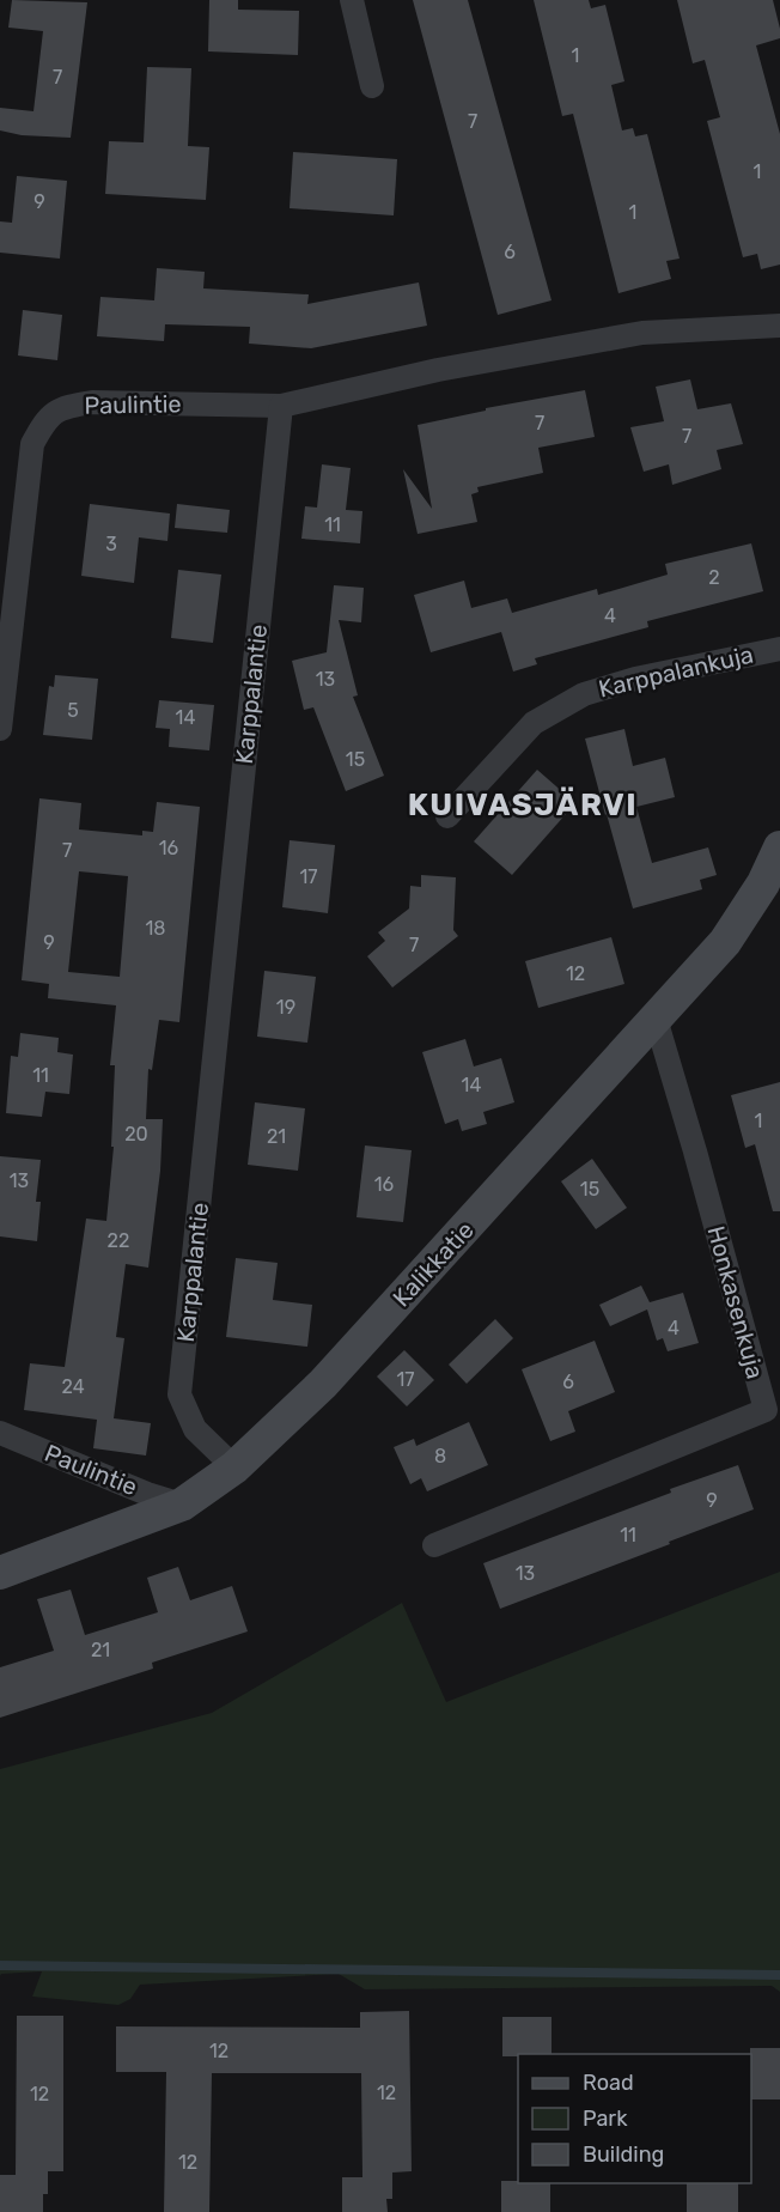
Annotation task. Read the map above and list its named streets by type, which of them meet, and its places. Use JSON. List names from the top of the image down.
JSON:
{
  "streets": {
    "street": [
      "Paulintie",
      "Karppalankuja",
      "Karppalantie",
      "Kalikkatie",
      "Honkasenkuja"
    ]
  },
  "crossings": [
    ["Paulintie", "Karppalantie"],
    ["Paulintie", "Kalikkatie"],
    ["Karppalantie", "Kalikkatie"],
    ["Kalikkatie", "Honkasenkuja"]
  ],
  "districts": ["KUIVASJÄRVI"],
  "house_numbers": [
    "1",
    "7",
    "7",
    "1",
    "9",
    "1",
    "6",
    "7",
    "7",
    "11",
    "3",
    "2",
    "4",
    "13",
    "5",
    "14",
    "15",
    "16",
    "7",
    "17",
    "18",
    "9",
    "7",
    "12",
    "19",
    "11",
    "14",
    "1",
    "20",
    "21",
    "13",
    "16",
    "15",
    "22",
    "4",
    "17",
    "6",
    "24",
    "8",
    "9",
    "11",
    "13",
    "21",
    "12",
    "12",
    "12",
    "12"
  ],
  "legend": ["Road", "Park", "Building"]
}
